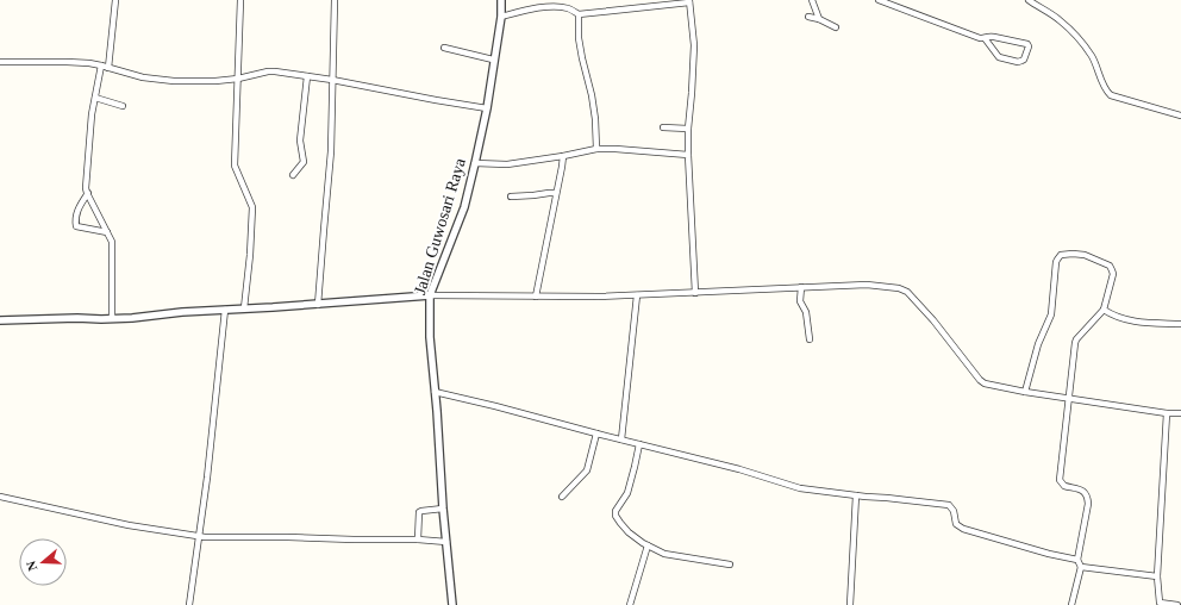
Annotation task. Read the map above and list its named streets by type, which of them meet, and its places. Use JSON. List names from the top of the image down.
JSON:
{
  "streets": {
    "street": ["Jalan Guwosari Raya"]
  },
  "north": "left"
}
